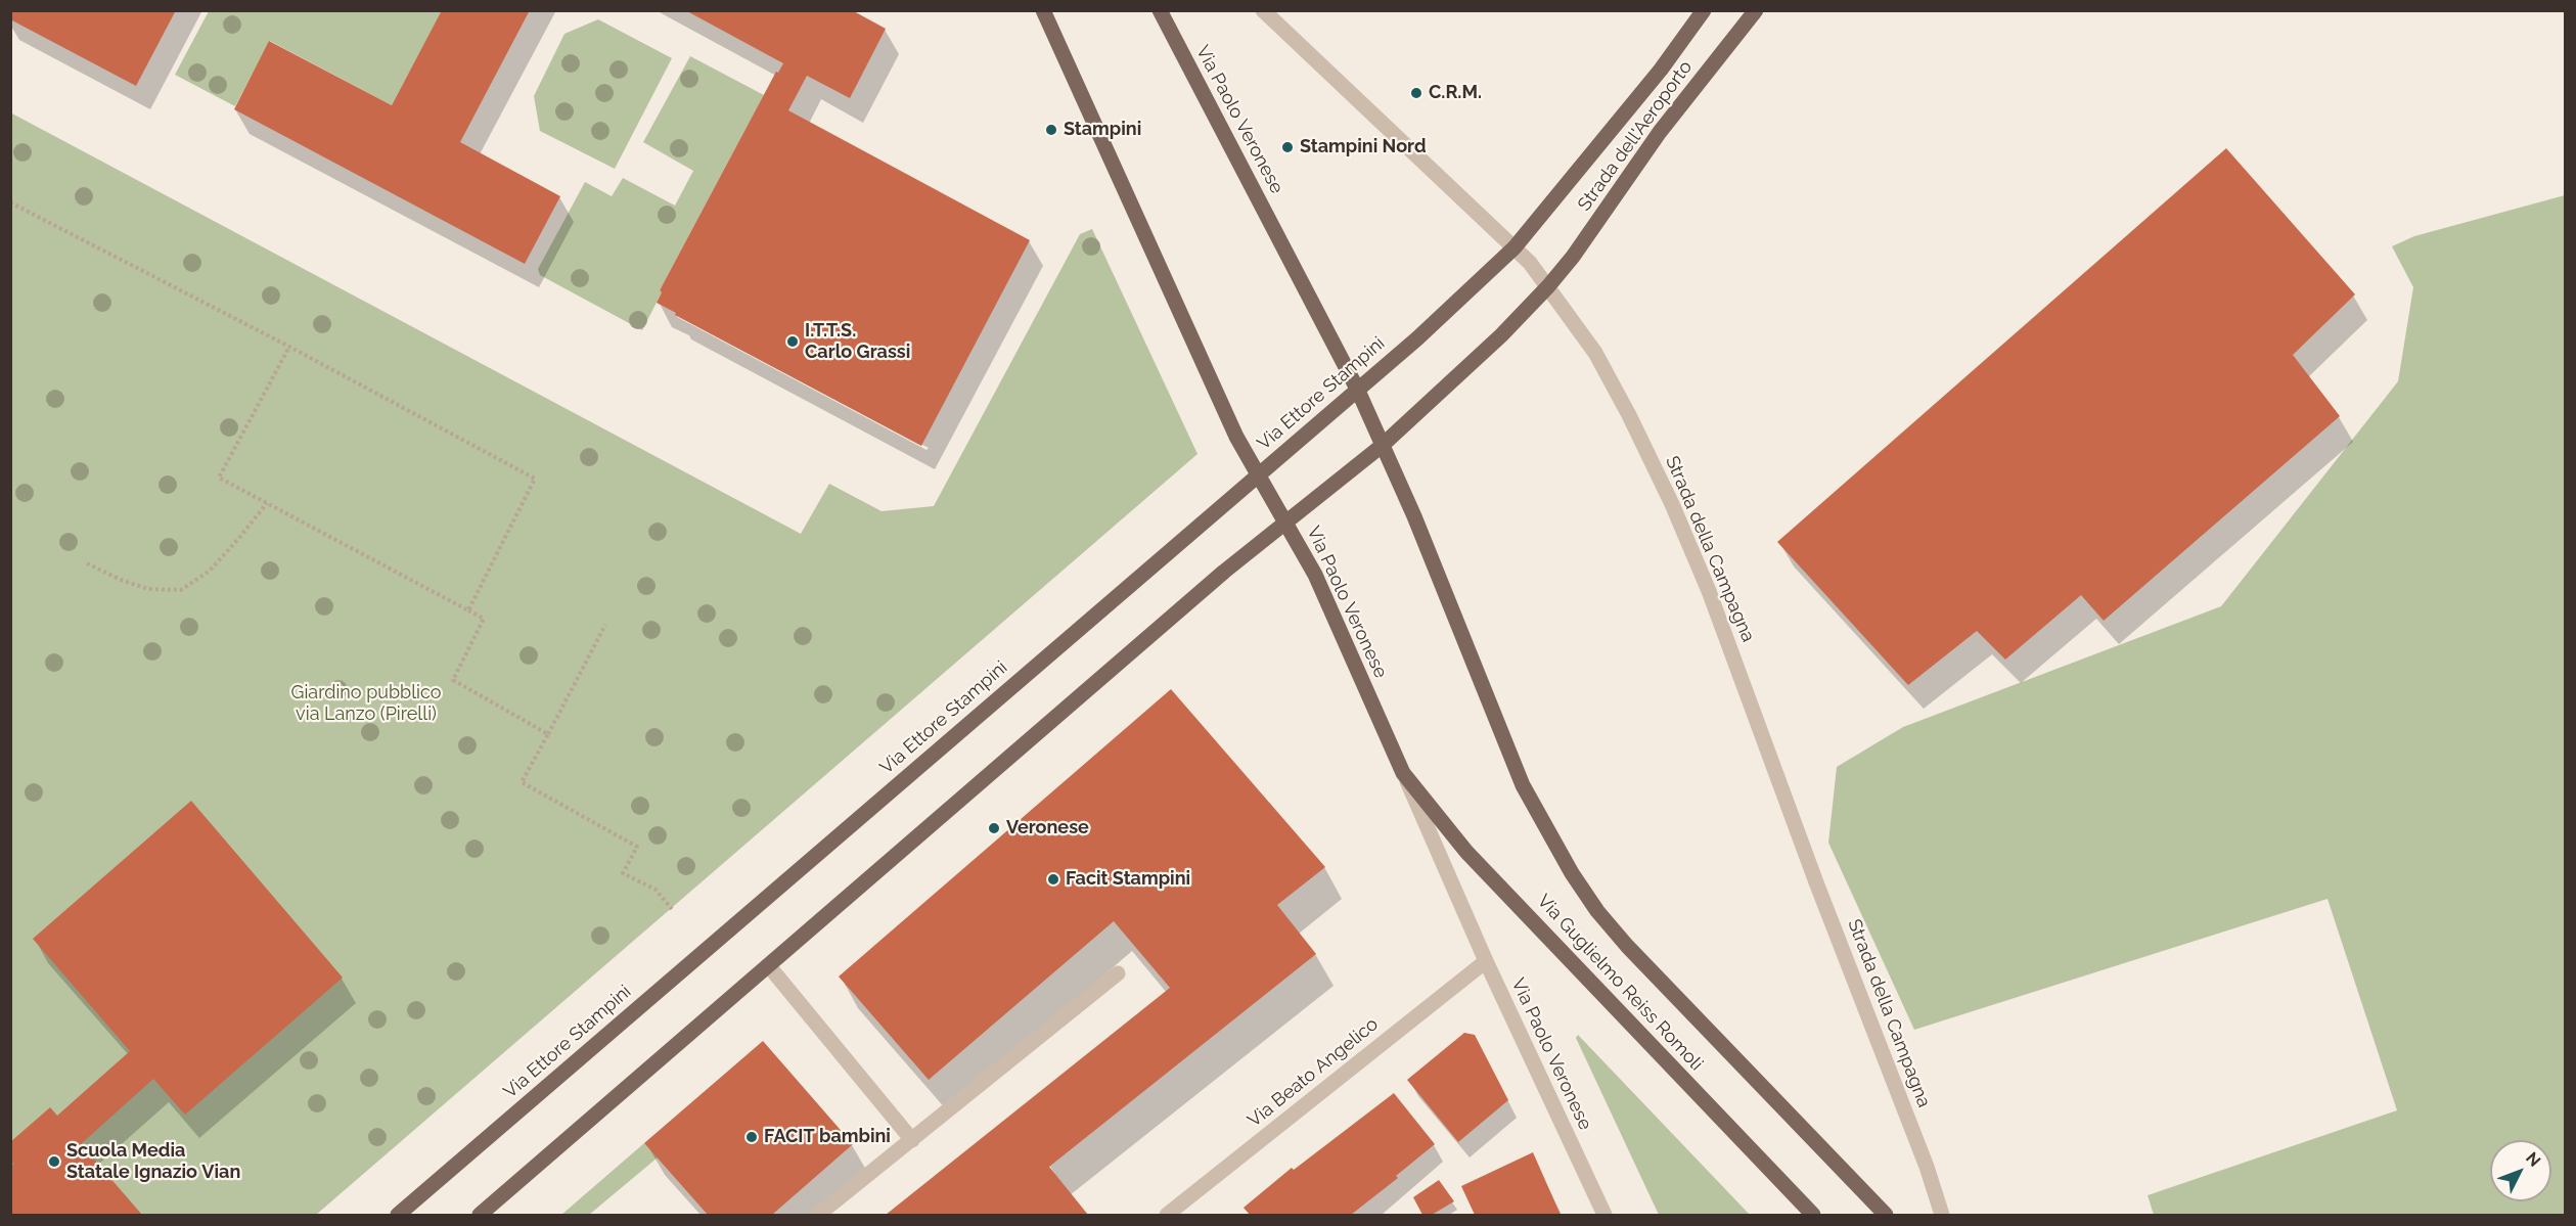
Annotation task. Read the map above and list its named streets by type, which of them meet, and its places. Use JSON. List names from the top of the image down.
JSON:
{
  "streets": {
    "main road": [
      "Via Paolo Veronese",
      "Strada dell'Aeroporto",
      "Via Ettore Stampini",
      "Via Guglielmo Reiss Romoli"
    ],
    "street": ["Strada della Campagna", "Via Beato Angelico"]
  },
  "crossings": [
    ["Via Paolo Veronese", "Via Ettore Stampini"],
    ["Via Paolo Veronese", "Via Guglielmo Reiss Romoli"],
    ["Via Paolo Veronese", "Via Beato Angelico"],
    ["Strada dell'Aeroporto", "Via Ettore Stampini"],
    ["Strada dell'Aeroporto", "Strada della Campagna"],
    ["Via Ettore Stampini", "Strada della Campagna"]
  ],
  "parks": ["Giardino pubblico via Lanzo (Pirelli)"],
  "places": [
    "C.R.M.",
    "Stampini",
    "Stampini Nord",
    "I.T.T.S. Carlo Grassi",
    "Veronese",
    "Facit Stampini",
    "FACIT bambini",
    "Scuola Media Statale Ignazio Vian"
  ],
  "north": "top right"
}
